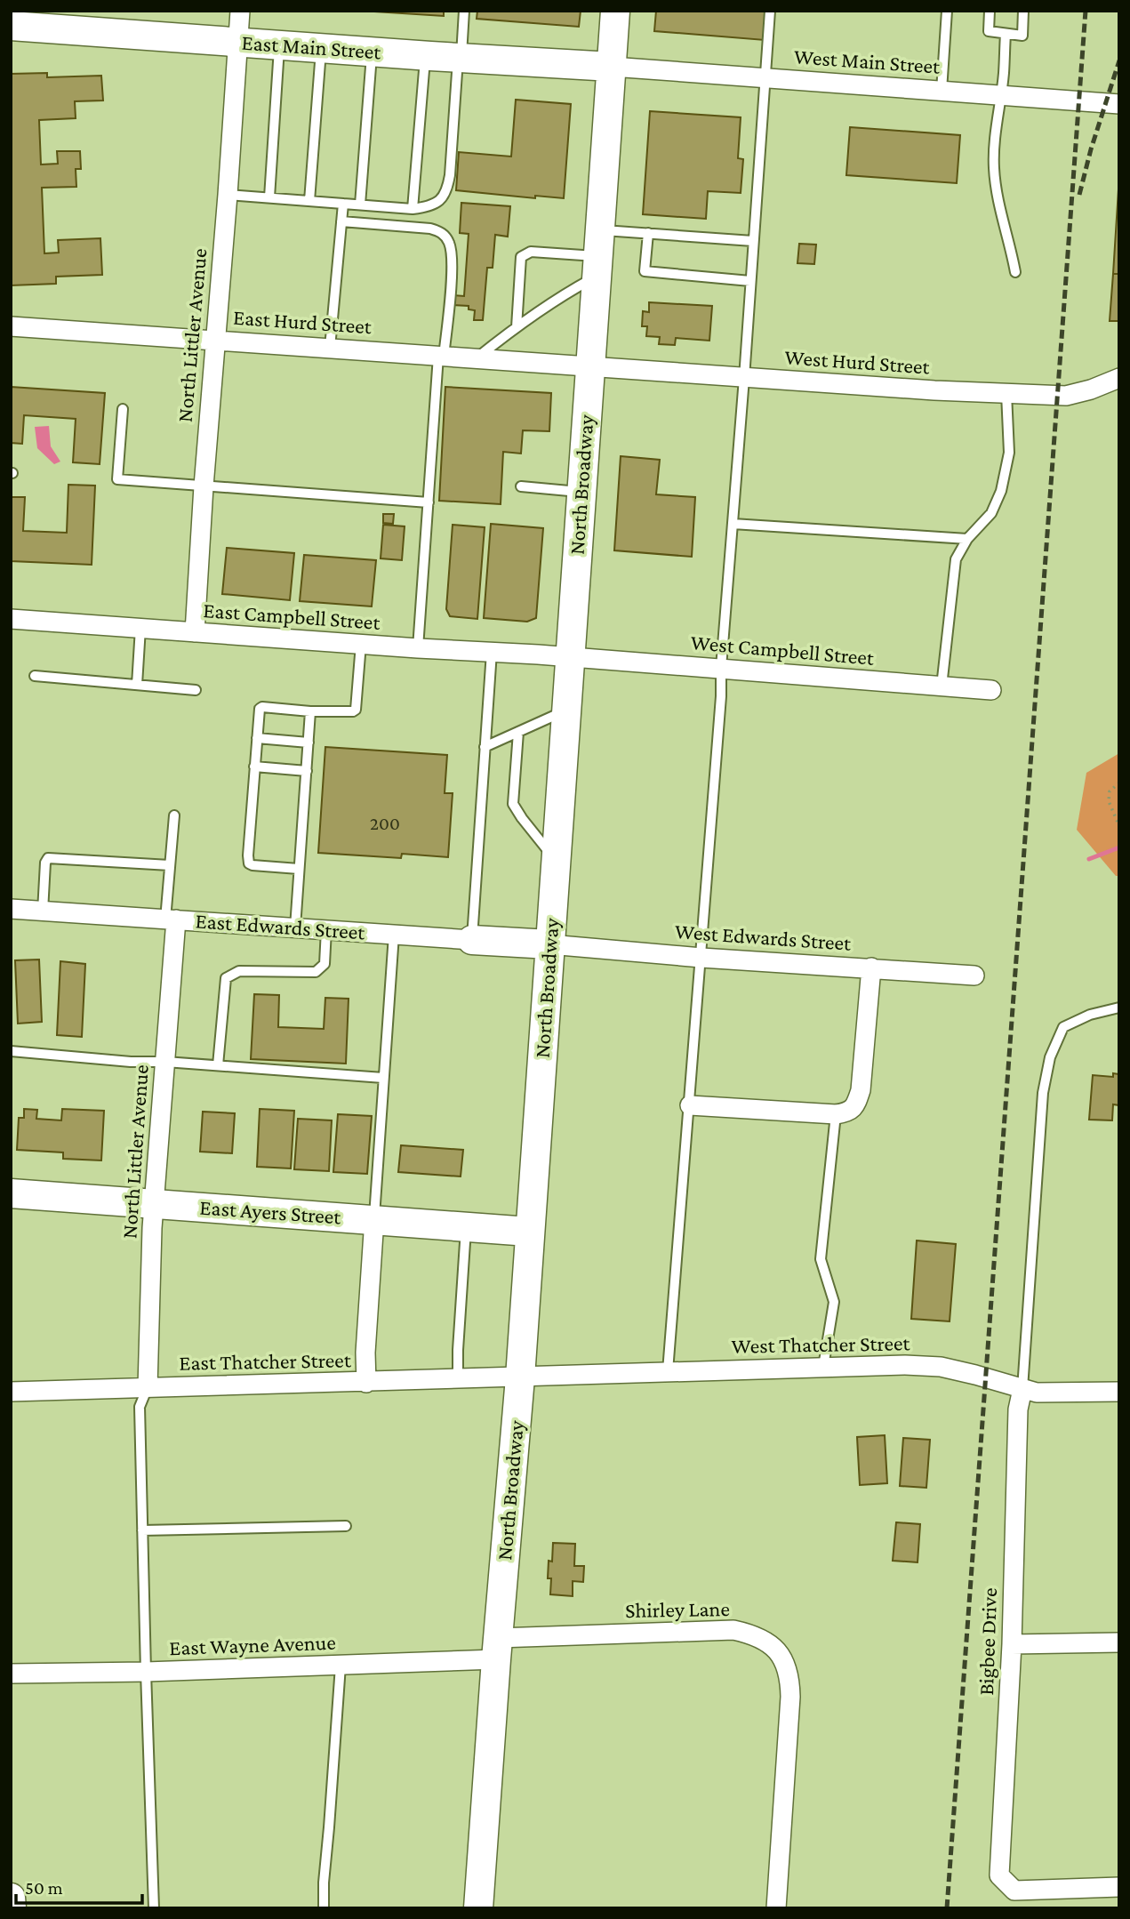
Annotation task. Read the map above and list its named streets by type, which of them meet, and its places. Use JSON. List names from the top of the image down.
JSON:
{
  "streets": {
    "main road": [
      "East Main Street",
      "North Broadway",
      "East Edwards Street",
      "East Ayers Street"
    ],
    "street": [
      "West Main Street",
      "East Hurd Street",
      "North Littler Avenue",
      "West Hurd Street",
      "East Campbell Street",
      "West Campbell Street",
      "West Edwards Street",
      "West Thatcher Street",
      "East Thatcher Street",
      "Shirley Lane",
      "Bigbee Drive",
      "East Wayne Avenue"
    ]
  },
  "crossings": [
    ["East Main Street", "West Main Street"],
    ["East Main Street", "North Littler Avenue"],
    ["East Main Street", "North Broadway"],
    ["West Main Street", "North Broadway"],
    ["East Hurd Street", "North Littler Avenue"],
    ["East Hurd Street", "West Hurd Street"],
    ["East Hurd Street", "North Broadway"],
    ["North Littler Avenue", "East Campbell Street"],
    ["North Littler Avenue", "East Edwards Street"],
    ["North Littler Avenue", "East Ayers Street"],
    ["North Littler Avenue", "East Thatcher Street"],
    ["West Hurd Street", "North Broadway"],
    ["North Broadway", "East Campbell Street"],
    ["North Broadway", "West Campbell Street"],
    ["North Broadway", "East Edwards Street"],
    ["North Broadway", "West Edwards Street"],
    ["North Broadway", "East Ayers Street"],
    ["North Broadway", "West Thatcher Street"],
    ["North Broadway", "East Thatcher Street"],
    ["North Broadway", "Shirley Lane"],
    ["North Broadway", "East Wayne Avenue"],
    ["East Campbell Street", "West Campbell Street"],
    ["East Edwards Street", "West Edwards Street"],
    ["West Thatcher Street", "East Thatcher Street"],
    ["West Thatcher Street", "Bigbee Drive"],
    ["Shirley Lane", "East Wayne Avenue"]
  ],
  "house_numbers": ["200"],
  "scale_bar": "50 m"
}
